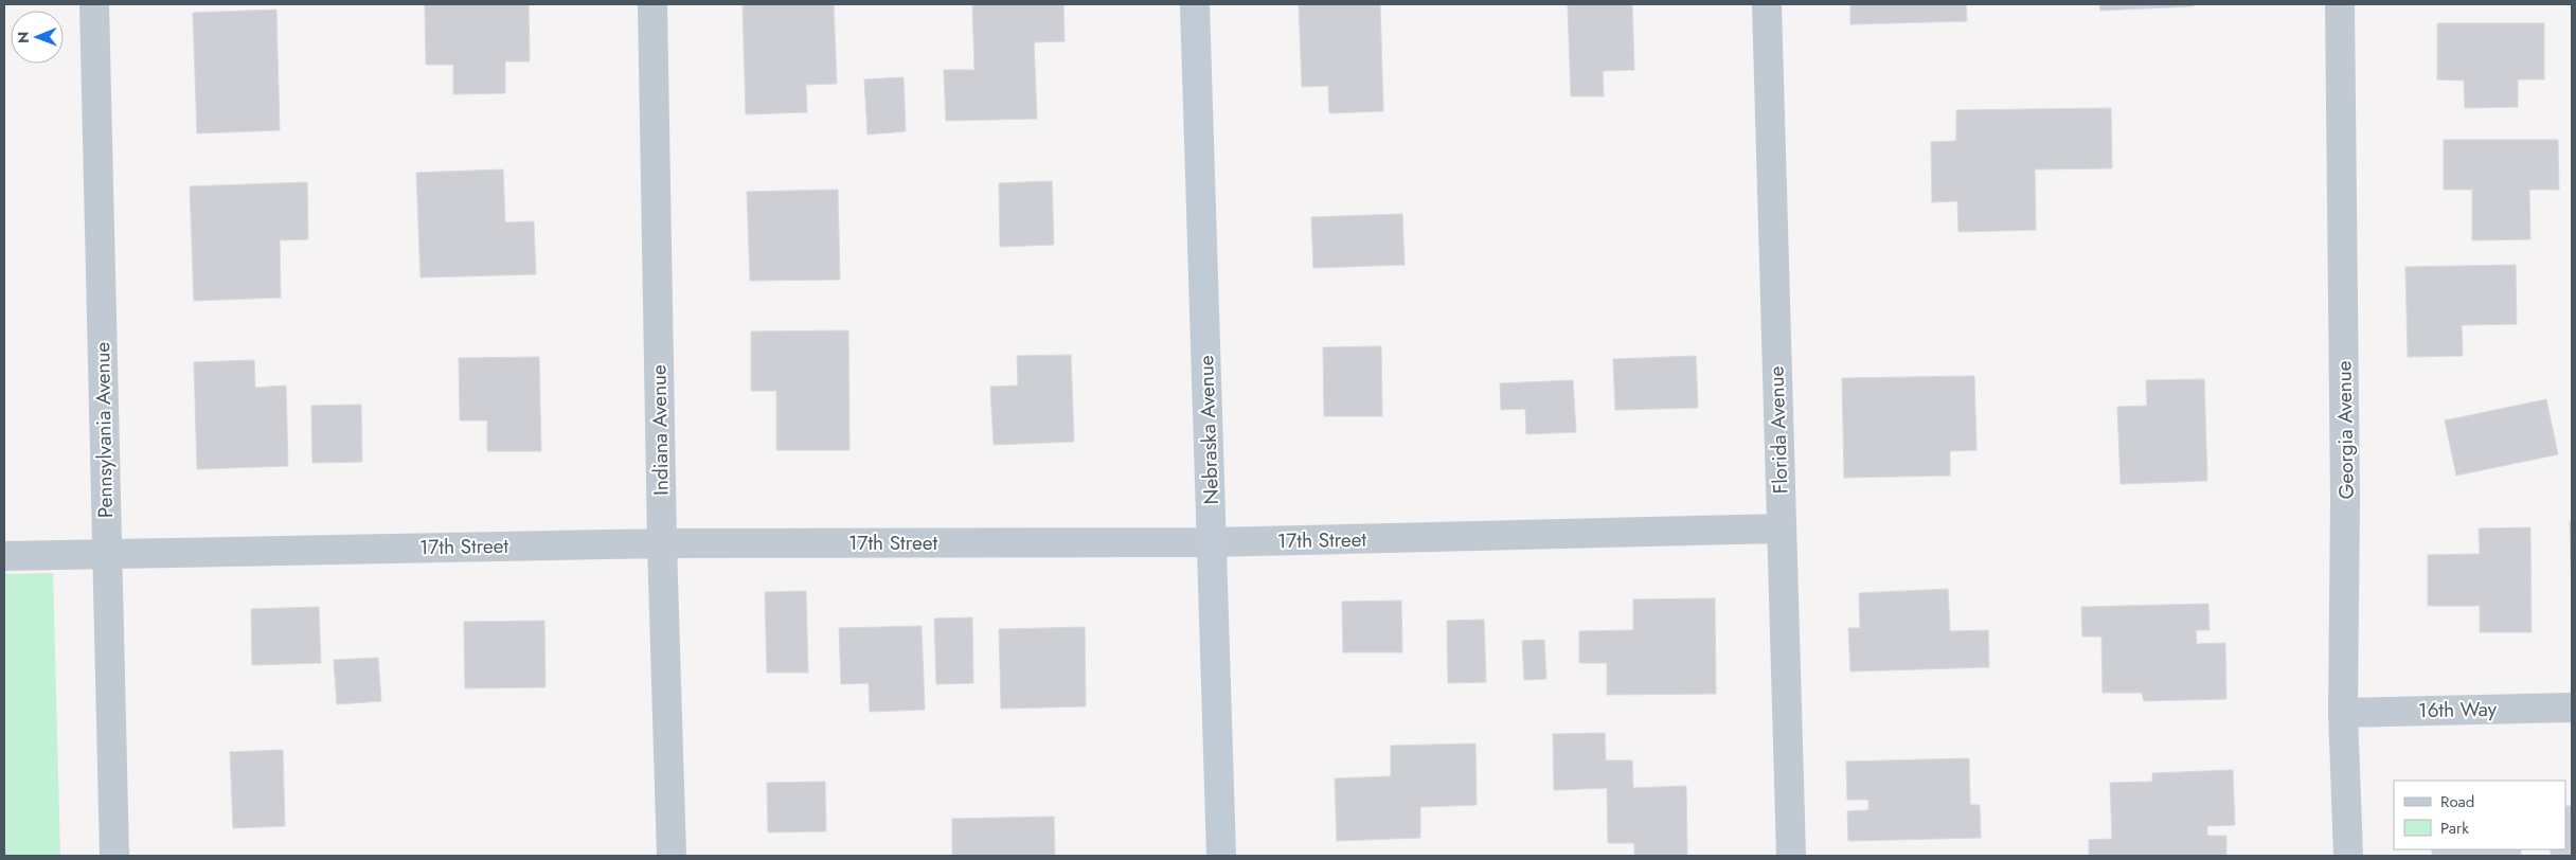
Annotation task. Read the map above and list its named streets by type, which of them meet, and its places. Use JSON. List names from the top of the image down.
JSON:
{
  "streets": {
    "main road": ["Nebraska Avenue"],
    "street": [
      "Pennsylvania Avenue",
      "Indiana Avenue",
      "Florida Avenue",
      "Georgia Avenue",
      "17th Street",
      "16th Way"
    ]
  },
  "crossings": [
    ["Pennsylvania Avenue", "17th Street"],
    ["Indiana Avenue", "17th Street"],
    ["Nebraska Avenue", "17th Street"],
    ["Florida Avenue", "17th Street"],
    ["Georgia Avenue", "16th Way"]
  ],
  "legend": ["Road", "Park"],
  "north": "left"
}
